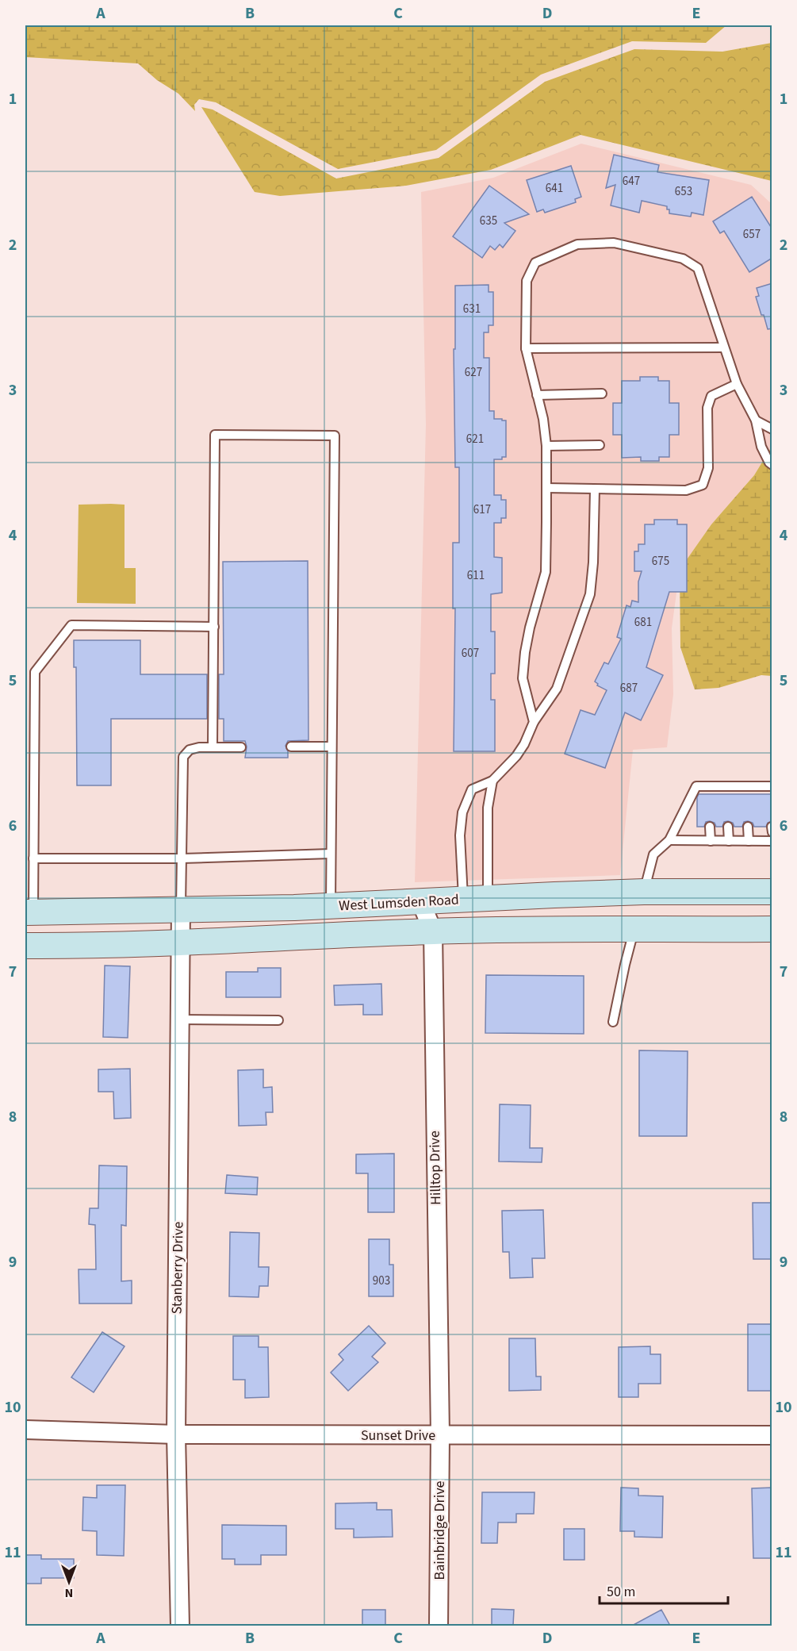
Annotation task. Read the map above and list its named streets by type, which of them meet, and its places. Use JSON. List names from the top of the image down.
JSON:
{
  "streets": {
    "main road": ["West Lumsden Road"],
    "street": [
      "Hilltop Drive",
      "Stanberry Drive",
      "Sunset Drive",
      "Bainbridge Drive"
    ]
  },
  "crossings": [
    ["West Lumsden Road", "Hilltop Drive"],
    ["West Lumsden Road", "Stanberry Drive"],
    ["Hilltop Drive", "Sunset Drive"],
    ["Hilltop Drive", "Bainbridge Drive"],
    ["Stanberry Drive", "Sunset Drive"],
    ["Sunset Drive", "Bainbridge Drive"]
  ],
  "house_numbers": [
    "647",
    "641",
    "653",
    "635",
    "657",
    "631",
    "627",
    "621",
    "617",
    "675",
    "611",
    "681",
    "607",
    "687",
    "903"
  ],
  "scale_bar": "50 m",
  "north": "bottom",
  "grid": {
    "columns": [
      "A",
      "B",
      "C",
      "D",
      "E"
    ],
    "rows": [
      "1",
      "2",
      "3",
      "4",
      "5",
      "6",
      "7",
      "8",
      "9",
      "10",
      "11"
    ]
  }
}
